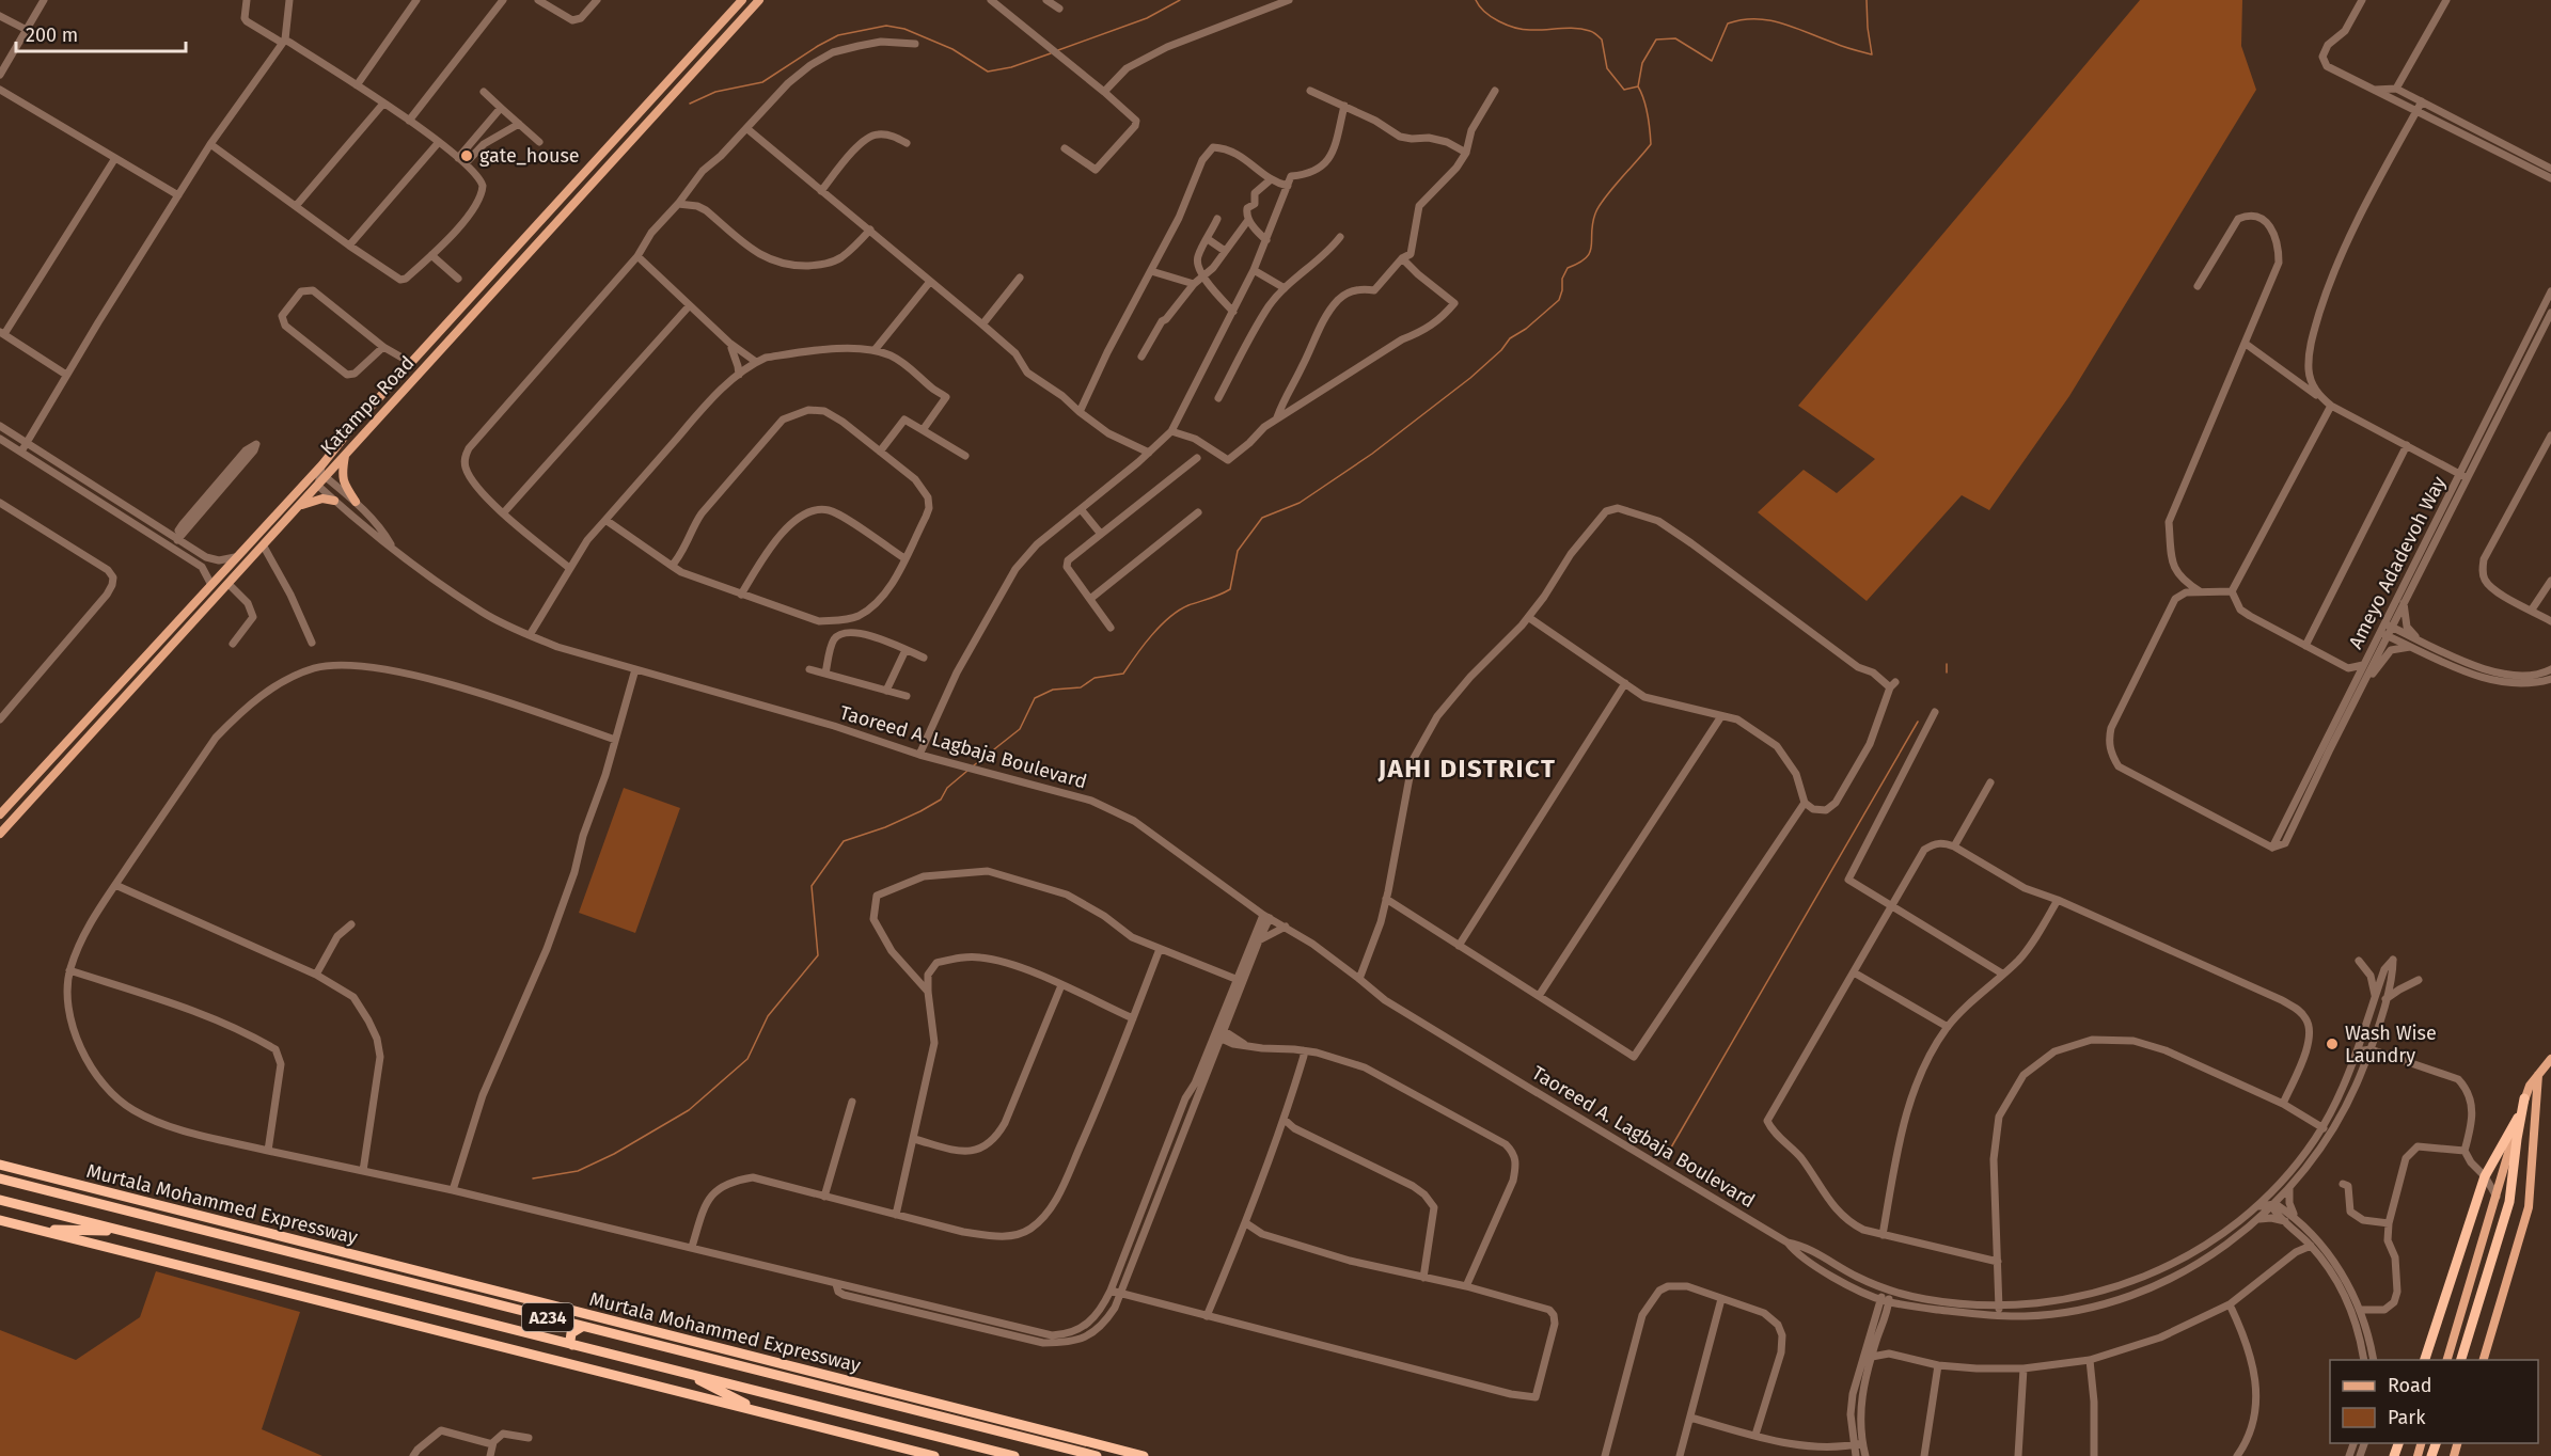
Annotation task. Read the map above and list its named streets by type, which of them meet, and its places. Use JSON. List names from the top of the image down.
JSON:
{
  "streets": {
    "highway": ["Murtala Mohammed Expressway", "A234"],
    "main road": ["Katampe Road"],
    "street": ["Ameyo Adadevoh Way", "Taoreed A. Lagbaja Boulevard"]
  },
  "crossings": [
    ["Katampe Road", "Taoreed A. Lagbaja Boulevard"]
  ],
  "districts": ["JAHI DISTRICT"],
  "places": ["gate_house", "Wash Wise Laundry"],
  "legend": ["Road", "Park"],
  "scale_bar": "200 m"
}
